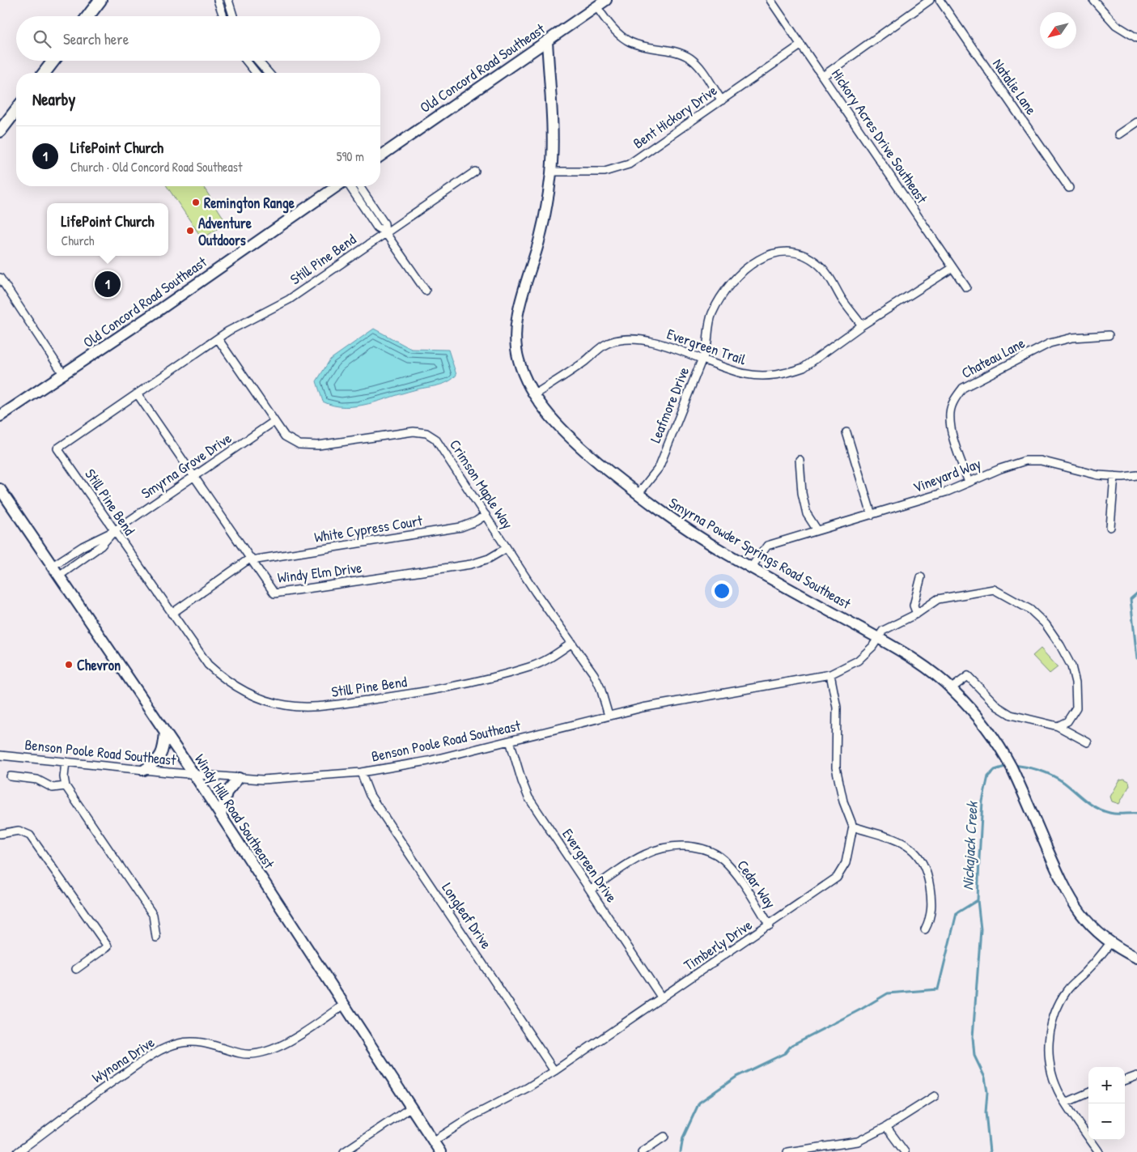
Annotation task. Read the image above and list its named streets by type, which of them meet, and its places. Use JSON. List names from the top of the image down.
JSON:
{
  "streets": {
    "street": [
      "Old Concord Road Southeast",
      "Natalie Lane",
      "Bent Hickory Drive",
      "Hickory Acres Drive Southeast",
      "Still Pine Bend",
      "Evergreen Trail",
      "Chateau Lane",
      "Leafmore Drive",
      "Smyrna Grove Drive",
      "Vineyard Way",
      "Crimson Maple Way",
      "White Cypress Court",
      "Smyrna Powder Springs Road Southeast",
      "Windy Elm Drive",
      "Benson Poole Road Southeast",
      "Windy Hill Road Southeast",
      "Evergreen Drive",
      "Cedar Way",
      "Longleaf Drive",
      "Timberly Drive",
      "Wynona Drive"
    ]
  },
  "crossings": [
    ["Old Concord Road Southeast", "Smyrna Powder Springs Road Southeast"],
    ["Bent Hickory Drive", "Hickory Acres Drive Southeast"],
    ["Bent Hickory Drive", "Smyrna Powder Springs Road Southeast"],
    ["Hickory Acres Drive Southeast", "Evergreen Trail"],
    ["Still Pine Bend", "Smyrna Grove Drive"],
    ["Still Pine Bend", "Crimson Maple Way"],
    ["Still Pine Bend", "Windy Elm Drive"],
    ["Evergreen Trail", "Leafmore Drive"],
    ["Evergreen Trail", "Smyrna Powder Springs Road Southeast"],
    ["Chateau Lane", "Vineyard Way"],
    ["Leafmore Drive", "Smyrna Powder Springs Road Southeast"],
    ["Smyrna Grove Drive", "Crimson Maple Way"],
    ["Smyrna Grove Drive", "Windy Elm Drive"],
    ["Smyrna Grove Drive", "Windy Hill Road Southeast"],
    ["Vineyard Way", "Smyrna Powder Springs Road Southeast"],
    ["Crimson Maple Way", "White Cypress Court"],
    ["Crimson Maple Way", "Windy Elm Drive"],
    ["Crimson Maple Way", "Benson Poole Road Southeast"],
    ["White Cypress Court", "Windy Elm Drive"],
    ["Smyrna Powder Springs Road Southeast", "Benson Poole Road Southeast"],
    ["Benson Poole Road Southeast", "Windy Hill Road Southeast"],
    ["Benson Poole Road Southeast", "Evergreen Drive"],
    ["Benson Poole Road Southeast", "Longleaf Drive"],
    ["Windy Hill Road Southeast", "Timberly Drive"],
    ["Windy Hill Road Southeast", "Wynona Drive"],
    ["Evergreen Drive", "Cedar Way"],
    ["Evergreen Drive", "Timberly Drive"],
    ["Cedar Way", "Timberly Drive"],
    ["Longleaf Drive", "Timberly Drive"]
  ],
  "water": ["Nickajack Creek"],
  "places": ["Remington Range", "Adventure Outdoors", "Chevron"],
  "north": "bottom left",
  "page": {
    "search": "Search here",
    "heading": "Nearby",
    "list": [
      {
        "mark": "1",
        "name": "LifePoint Church",
        "note": "Church · Old Concord Road Southeast",
        "value": "590 m"
      }
    ],
    "popup": ["LifePoint Church", "Church"],
    "pins": "1",
    "map_buttons": ["+", "−"]
  }
}
